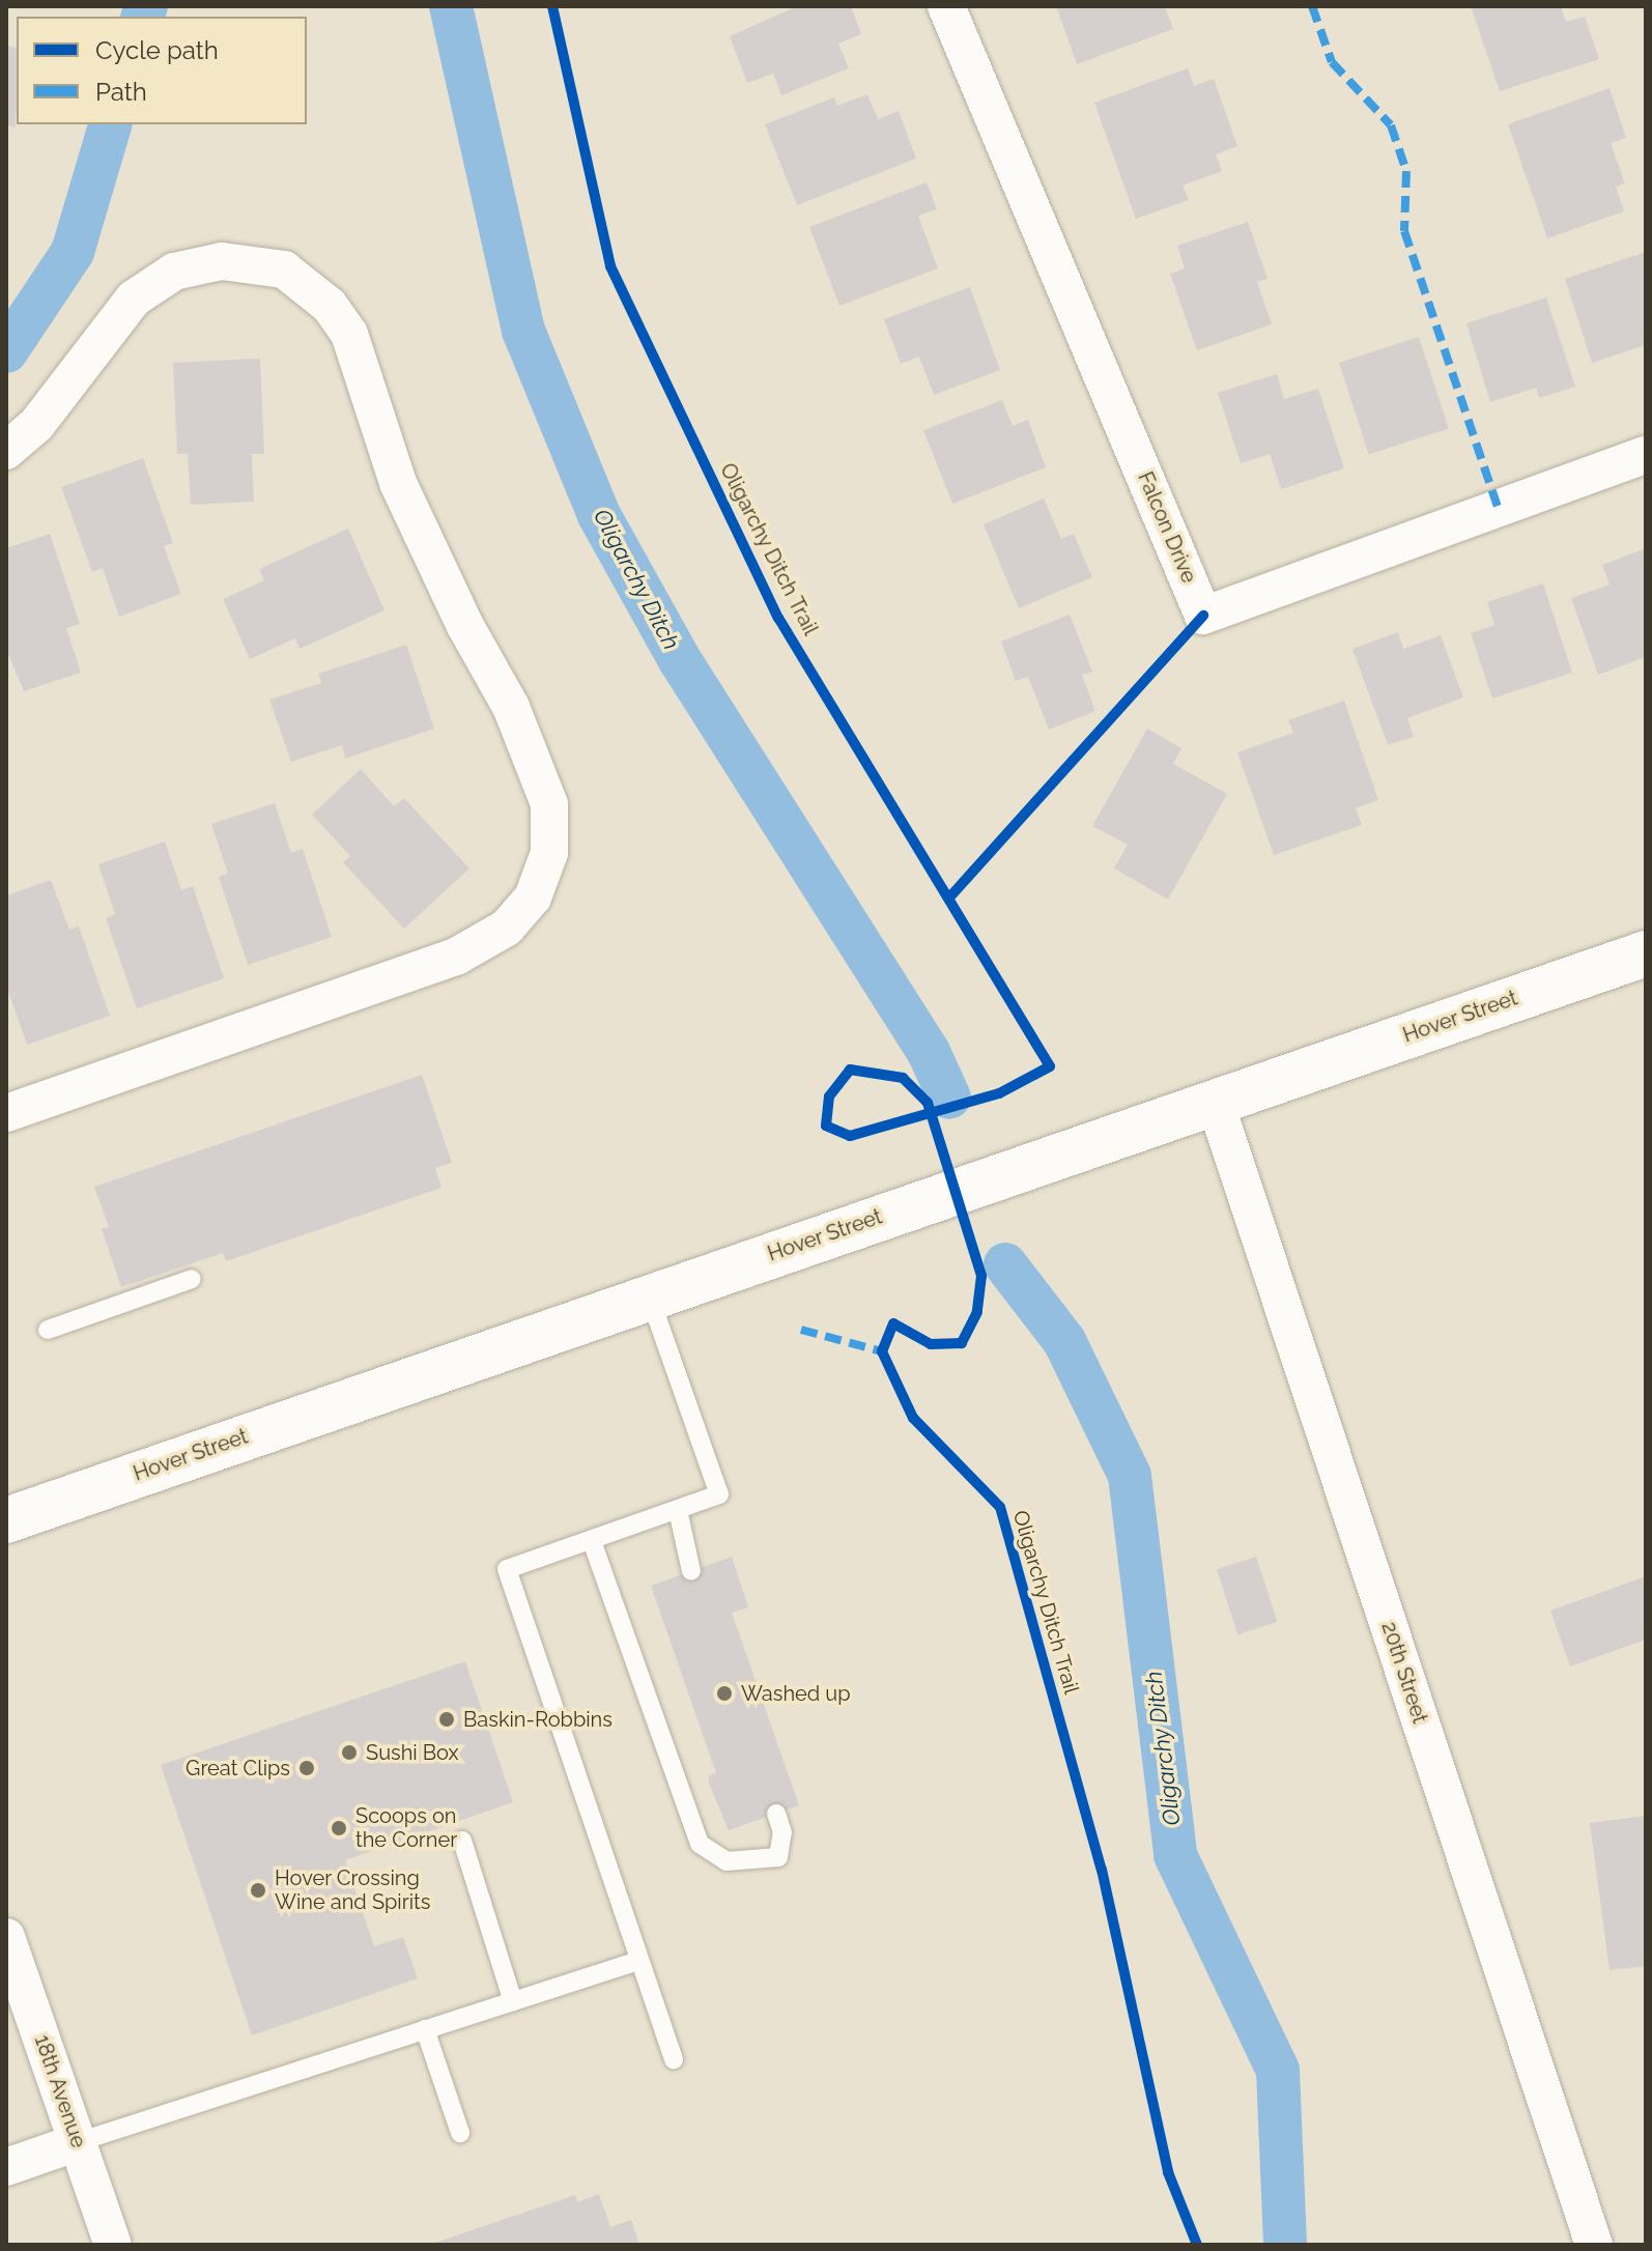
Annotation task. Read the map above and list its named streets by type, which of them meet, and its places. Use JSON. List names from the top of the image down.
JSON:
{
  "streets": {
    "main road": ["Hover Street"],
    "street": ["Falcon Drive", "20th Street", "18th Avenue"],
    "cycle path": ["Oligarchy Ditch Trail"]
  },
  "crossings": [
    ["Hover Street", "20th Street"]
  ],
  "water": ["Oligarchy Ditch"],
  "places": [
    "Washed up",
    "Baskin-Robbins",
    "Sushi Box",
    "Great Clips",
    "Scoops on the Corner",
    "Hover Crossing Wine and Spirits"
  ],
  "legend": ["Cycle path", "Path"]
}
